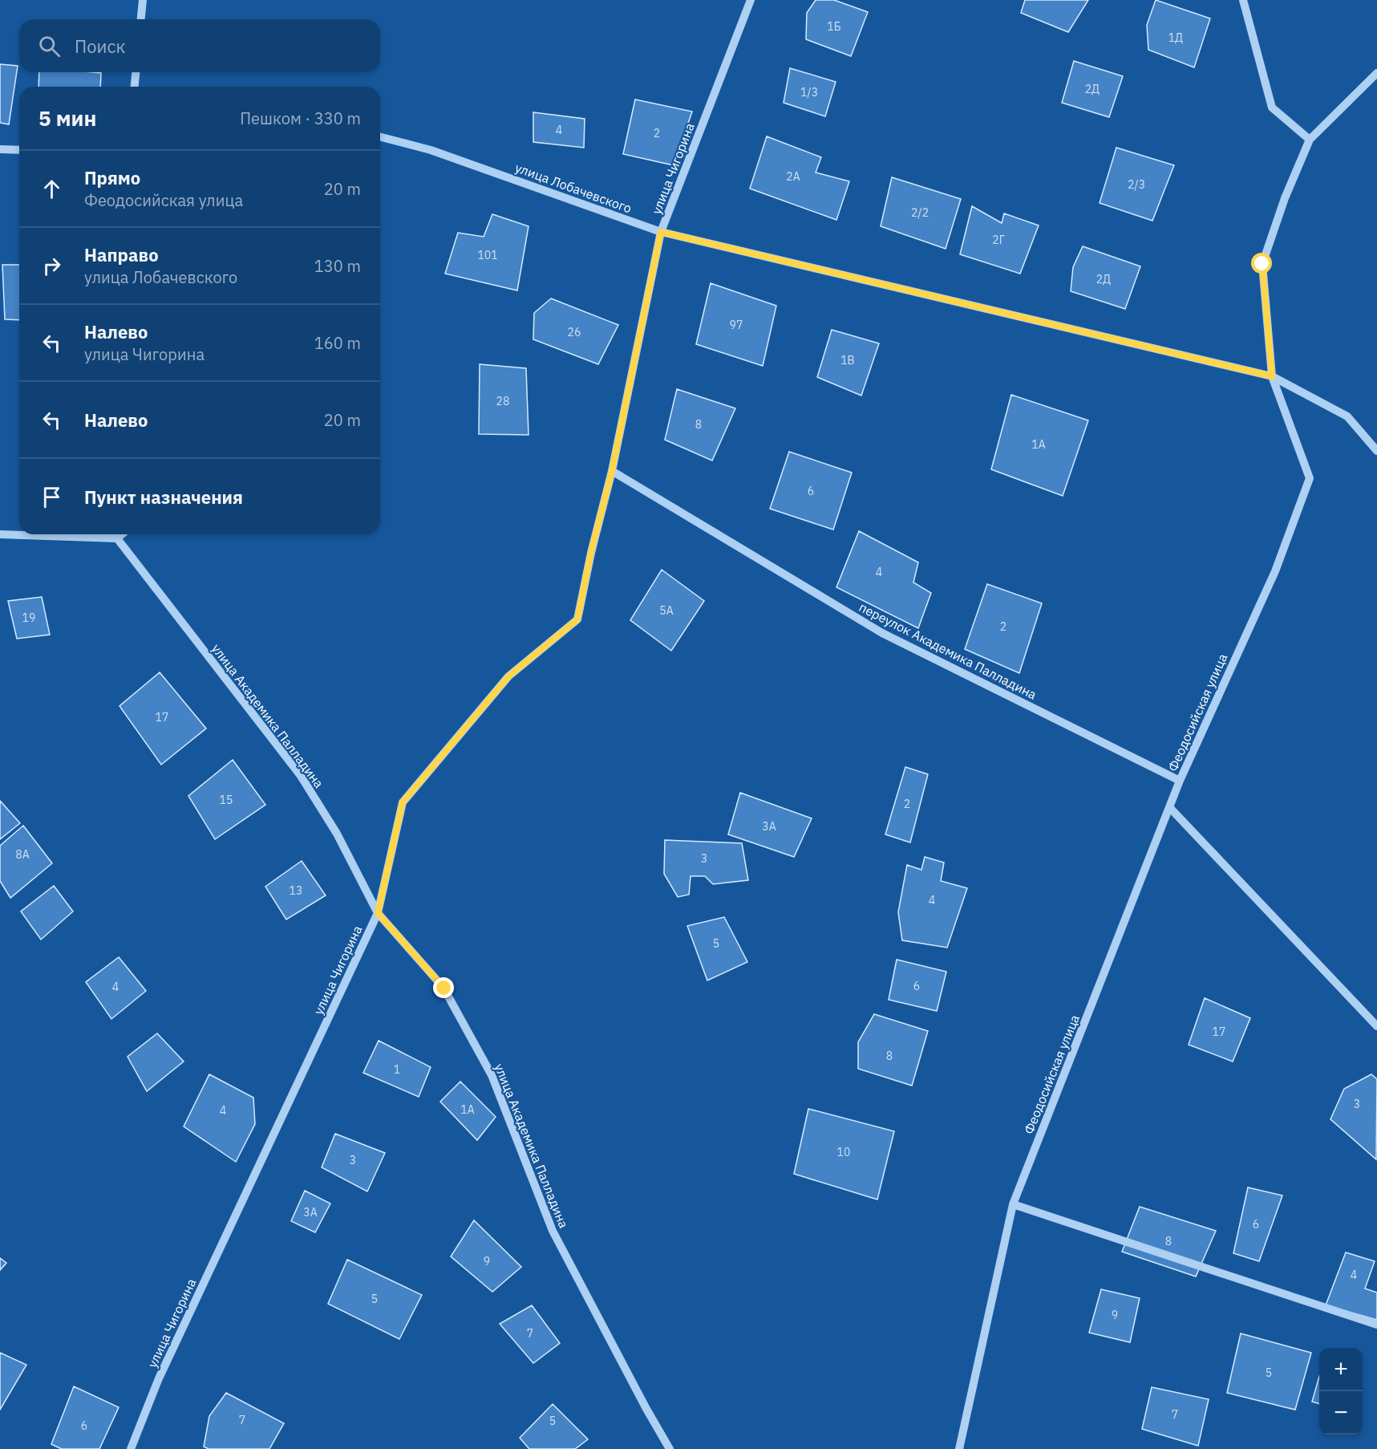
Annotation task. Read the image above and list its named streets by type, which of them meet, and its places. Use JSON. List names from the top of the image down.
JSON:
{
  "streets": {
    "street": [
      "улица Чигорина",
      "улица Лобачевского",
      "переулок Академика Палладина",
      "Феодосийская улица",
      "улица Академика Палладина"
    ]
  },
  "crossings": [
    ["улица Чигорина", "улица Лобачевского"],
    ["улица Чигорина", "переулок Академика Палладина"],
    ["улица Чигорина", "улица Академика Палладина"],
    ["улица Лобачевского", "Феодосийская улица"],
    ["переулок Академика Палладина", "Феодосийская улица"]
  ],
  "house_numbers": [
    "1Б",
    "1Д",
    "2Д",
    "1/3",
    "4",
    "2",
    "2А",
    "2/3",
    "2/2",
    "2Г",
    "101",
    "2Д",
    "97",
    "26",
    "1В",
    "28",
    "8",
    "1А",
    "6",
    "4",
    "5А",
    "19",
    "2",
    "17",
    "15",
    "2",
    "3А",
    "8А",
    "3",
    "13",
    "4",
    "5",
    "6",
    "4",
    "17",
    "8",
    "1",
    "3",
    "1А",
    "4",
    "10",
    "3",
    "3А",
    "6",
    "8",
    "9",
    "4",
    "5",
    "9",
    "7",
    "5",
    "7",
    "7",
    "5",
    "6"
  ],
  "page": {
    "search": "Поиск",
    "heading": ["5 мин", "Пешком · 330 m"],
    "list": [
      ["Прямо", "Феодосийская улица", "20 m"],
      ["Направо", "улица Лобачевского", "130 m"],
      ["Налево", "улица Чигорина", "160 m"],
      ["Налево", "20 m"],
      "Пункт назначения"
    ],
    "map_buttons": ["+", "−"]
  }
}
